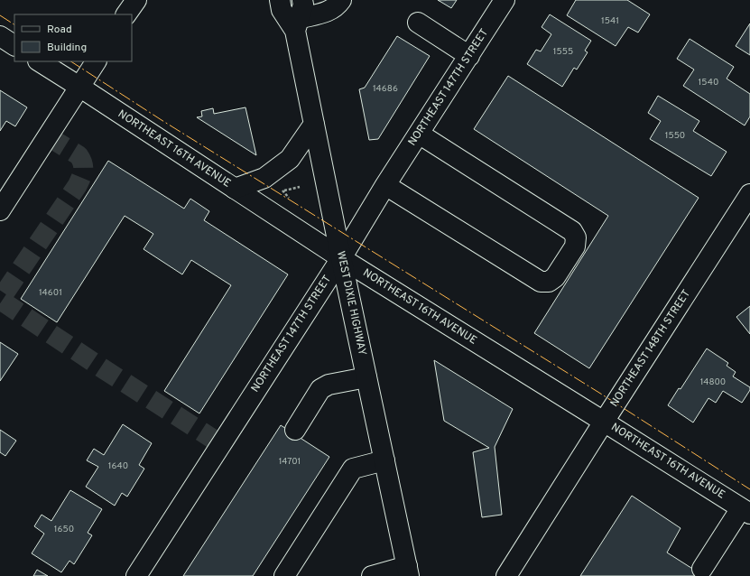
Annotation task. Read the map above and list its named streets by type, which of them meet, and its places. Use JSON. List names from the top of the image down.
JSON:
{
  "streets": {
    "street": [
      "NORTHEAST 147TH STREET",
      "NORTHEAST 16TH AVENUE",
      "WEST DIXIE HIGHWAY",
      "NORTHEAST 148TH STREET"
    ]
  },
  "crossings": [
    ["NORTHEAST 147TH STREET", "NORTHEAST 16TH AVENUE"],
    ["NORTHEAST 147TH STREET", "WEST DIXIE HIGHWAY"],
    ["NORTHEAST 16TH AVENUE", "WEST DIXIE HIGHWAY"],
    ["NORTHEAST 16TH AVENUE", "NORTHEAST 148TH STREET"]
  ],
  "house_numbers": [
    "1541",
    "1555",
    "1540",
    "14686",
    "1550",
    "14601",
    "14800",
    "14701",
    "1640",
    "1650"
  ],
  "legend": ["Road", "Building"]
}
